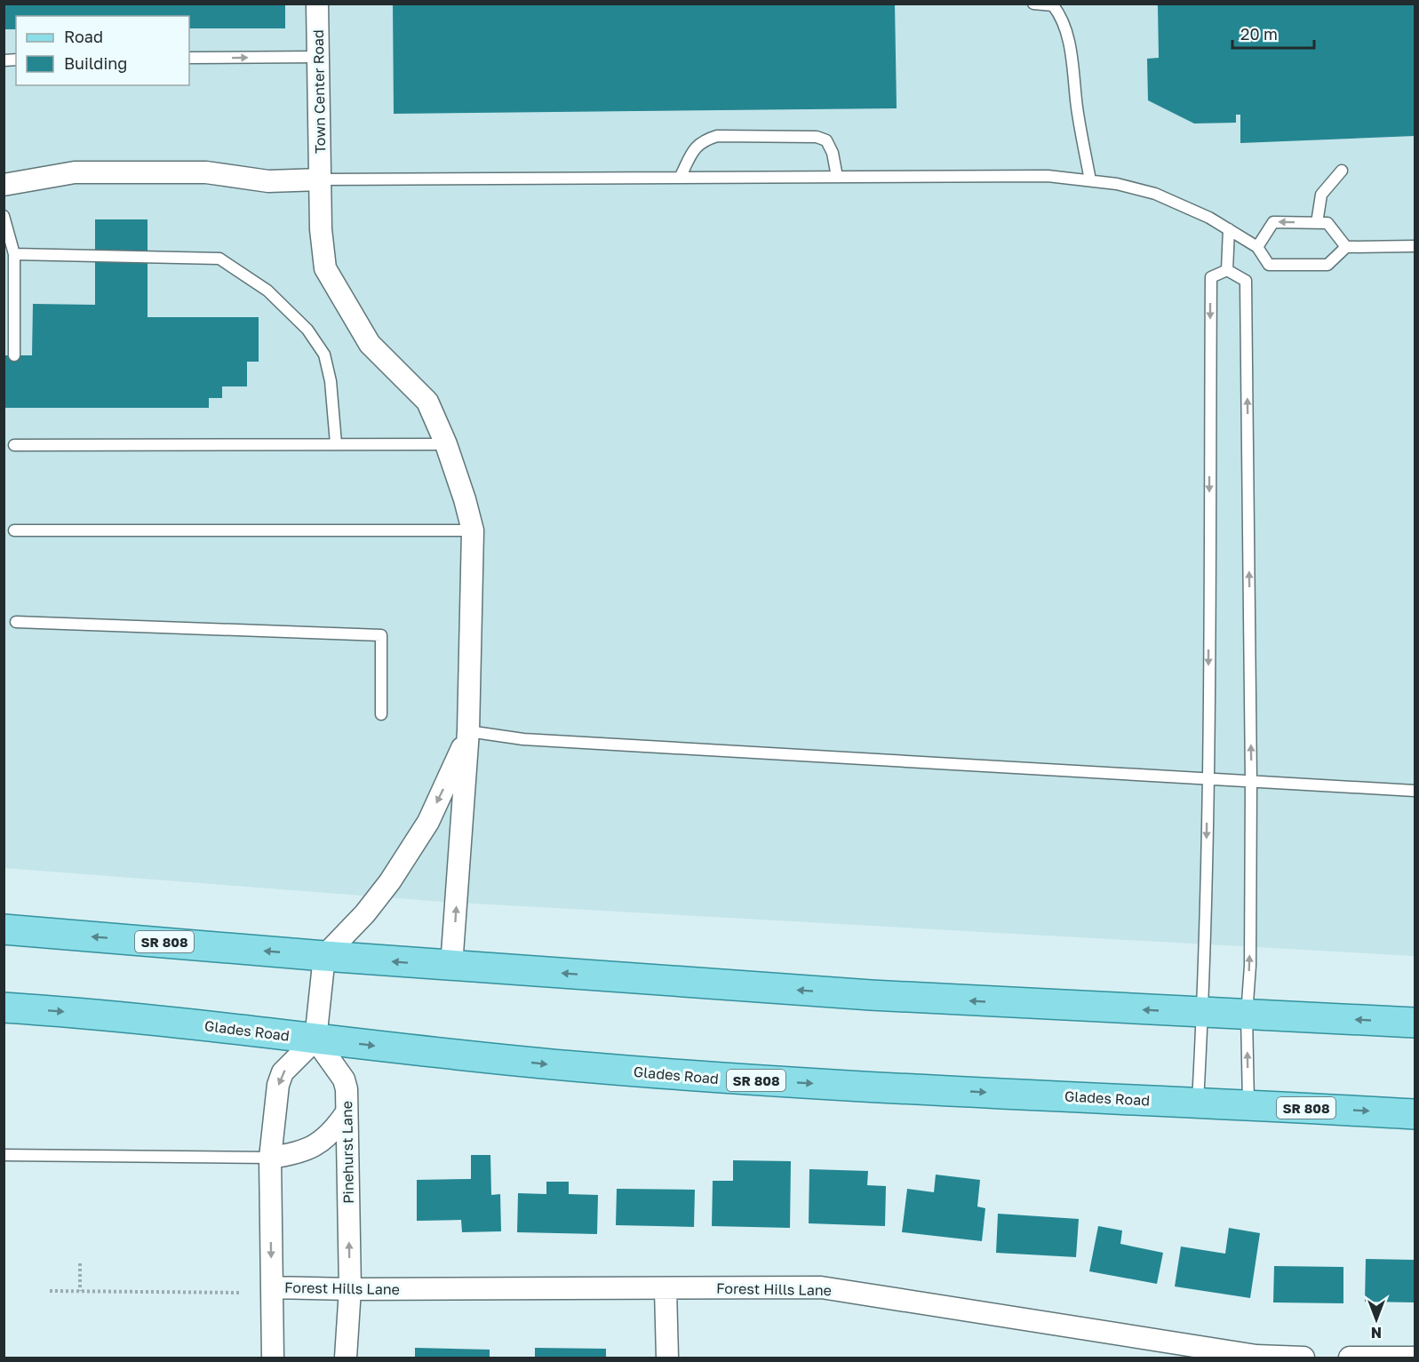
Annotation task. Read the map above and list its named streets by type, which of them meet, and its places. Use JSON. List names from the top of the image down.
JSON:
{
  "streets": {
    "main road": ["SR 808", "Glades Road"],
    "street": ["Town Center Road", "Pinehurst Lane", "Forest Hills Lane"]
  },
  "crossings": [
    ["Town Center Road", "SR 808"],
    ["Glades Road", "Pinehurst Lane"],
    ["Pinehurst Lane", "Forest Hills Lane"]
  ],
  "legend": ["Road", "Building"],
  "scale_bar": "20 m",
  "north": "bottom"
}
